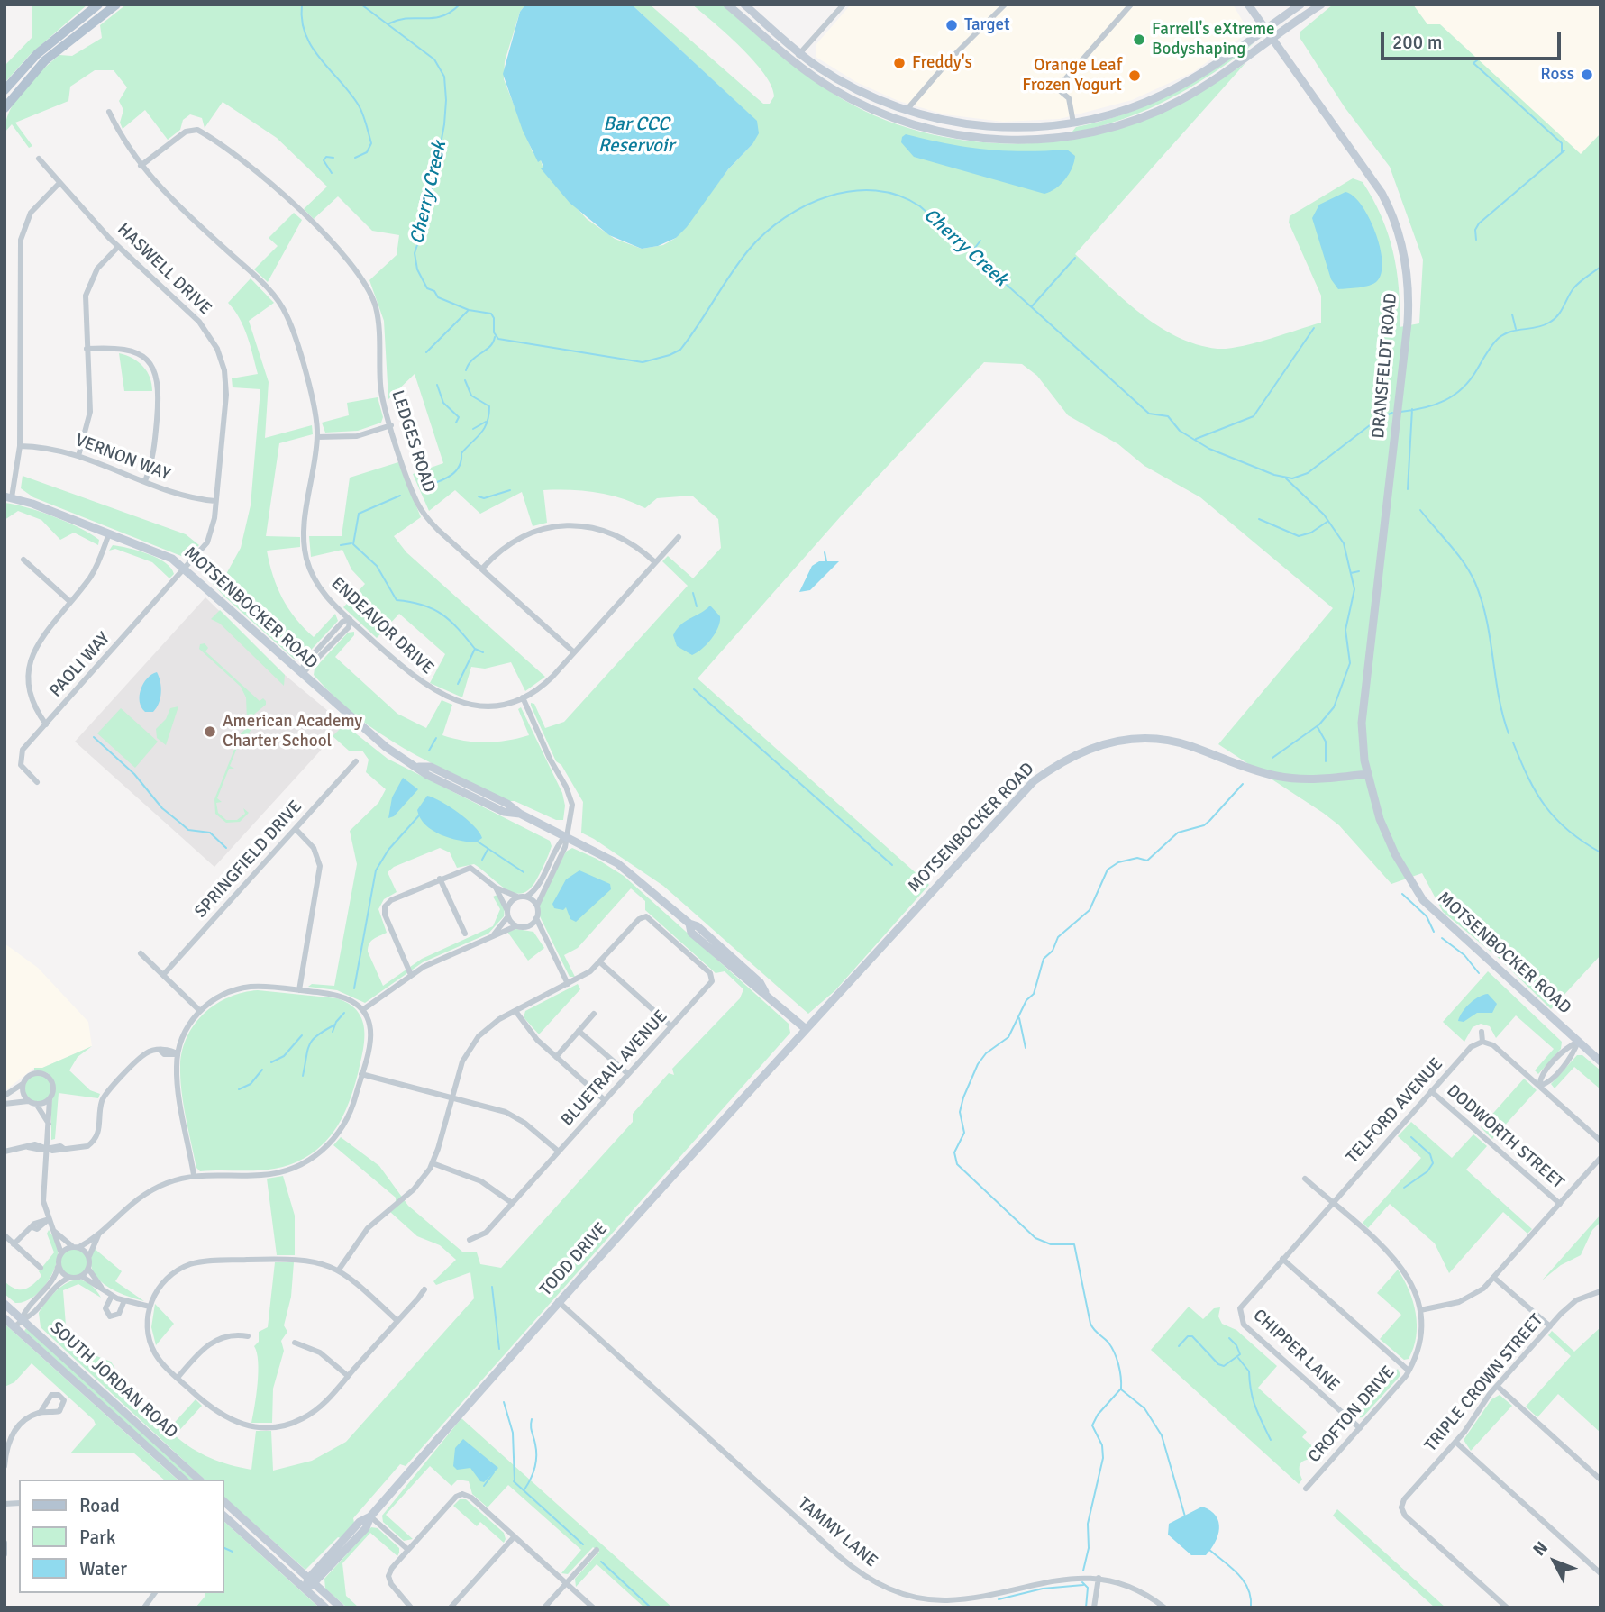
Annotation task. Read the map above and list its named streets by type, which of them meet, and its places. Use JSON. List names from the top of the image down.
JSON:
{
  "streets": {
    "main road": [
      "DRANSFELDT ROAD",
      "MOTSENBOCKER ROAD",
      "TODD DRIVE",
      "SOUTH JORDAN ROAD"
    ],
    "street": [
      "HASWELL DRIVE",
      "LEDGES ROAD",
      "VERNON WAY",
      "ENDEAVOR DRIVE",
      "PAOLI WAY",
      "SPRINGFIELD DRIVE",
      "BLUETRAIL AVENUE",
      "TELFORD AVENUE",
      "DODWORTH STREET",
      "CHIPPER LANE",
      "TRIPLE CROWN STREET",
      "CROFTON DRIVE",
      "TAMMY LANE"
    ]
  },
  "crossings": [
    ["HASWELL DRIVE", "VERNON WAY"],
    ["HASWELL DRIVE", "MOTSENBOCKER ROAD"],
    ["HASWELL DRIVE", "PAOLI WAY"],
    ["DRANSFELDT ROAD", "MOTSENBOCKER ROAD"],
    ["LEDGES ROAD", "ENDEAVOR DRIVE"],
    ["MOTSENBOCKER ROAD", "PAOLI WAY"],
    ["MOTSENBOCKER ROAD", "TODD DRIVE"],
    ["TELFORD AVENUE", "DODWORTH STREET"],
    ["TELFORD AVENUE", "CHIPPER LANE"],
    ["TELFORD AVENUE", "CROFTON DRIVE"],
    ["TODD DRIVE", "TAMMY LANE"],
    ["CHIPPER LANE", "CROFTON DRIVE"]
  ],
  "water": ["Bar CCC Reservoir", "Cherry Creek"],
  "places": [
    "Target",
    "Farrell's eXtreme Bodyshaping",
    "Freddy's",
    "Ross",
    "Orange Leaf Frozen Yogurt",
    "American Academy Charter School"
  ],
  "legend": ["Road", "Park", "Water"],
  "scale_bar": "200 m",
  "north": "top left"
}
